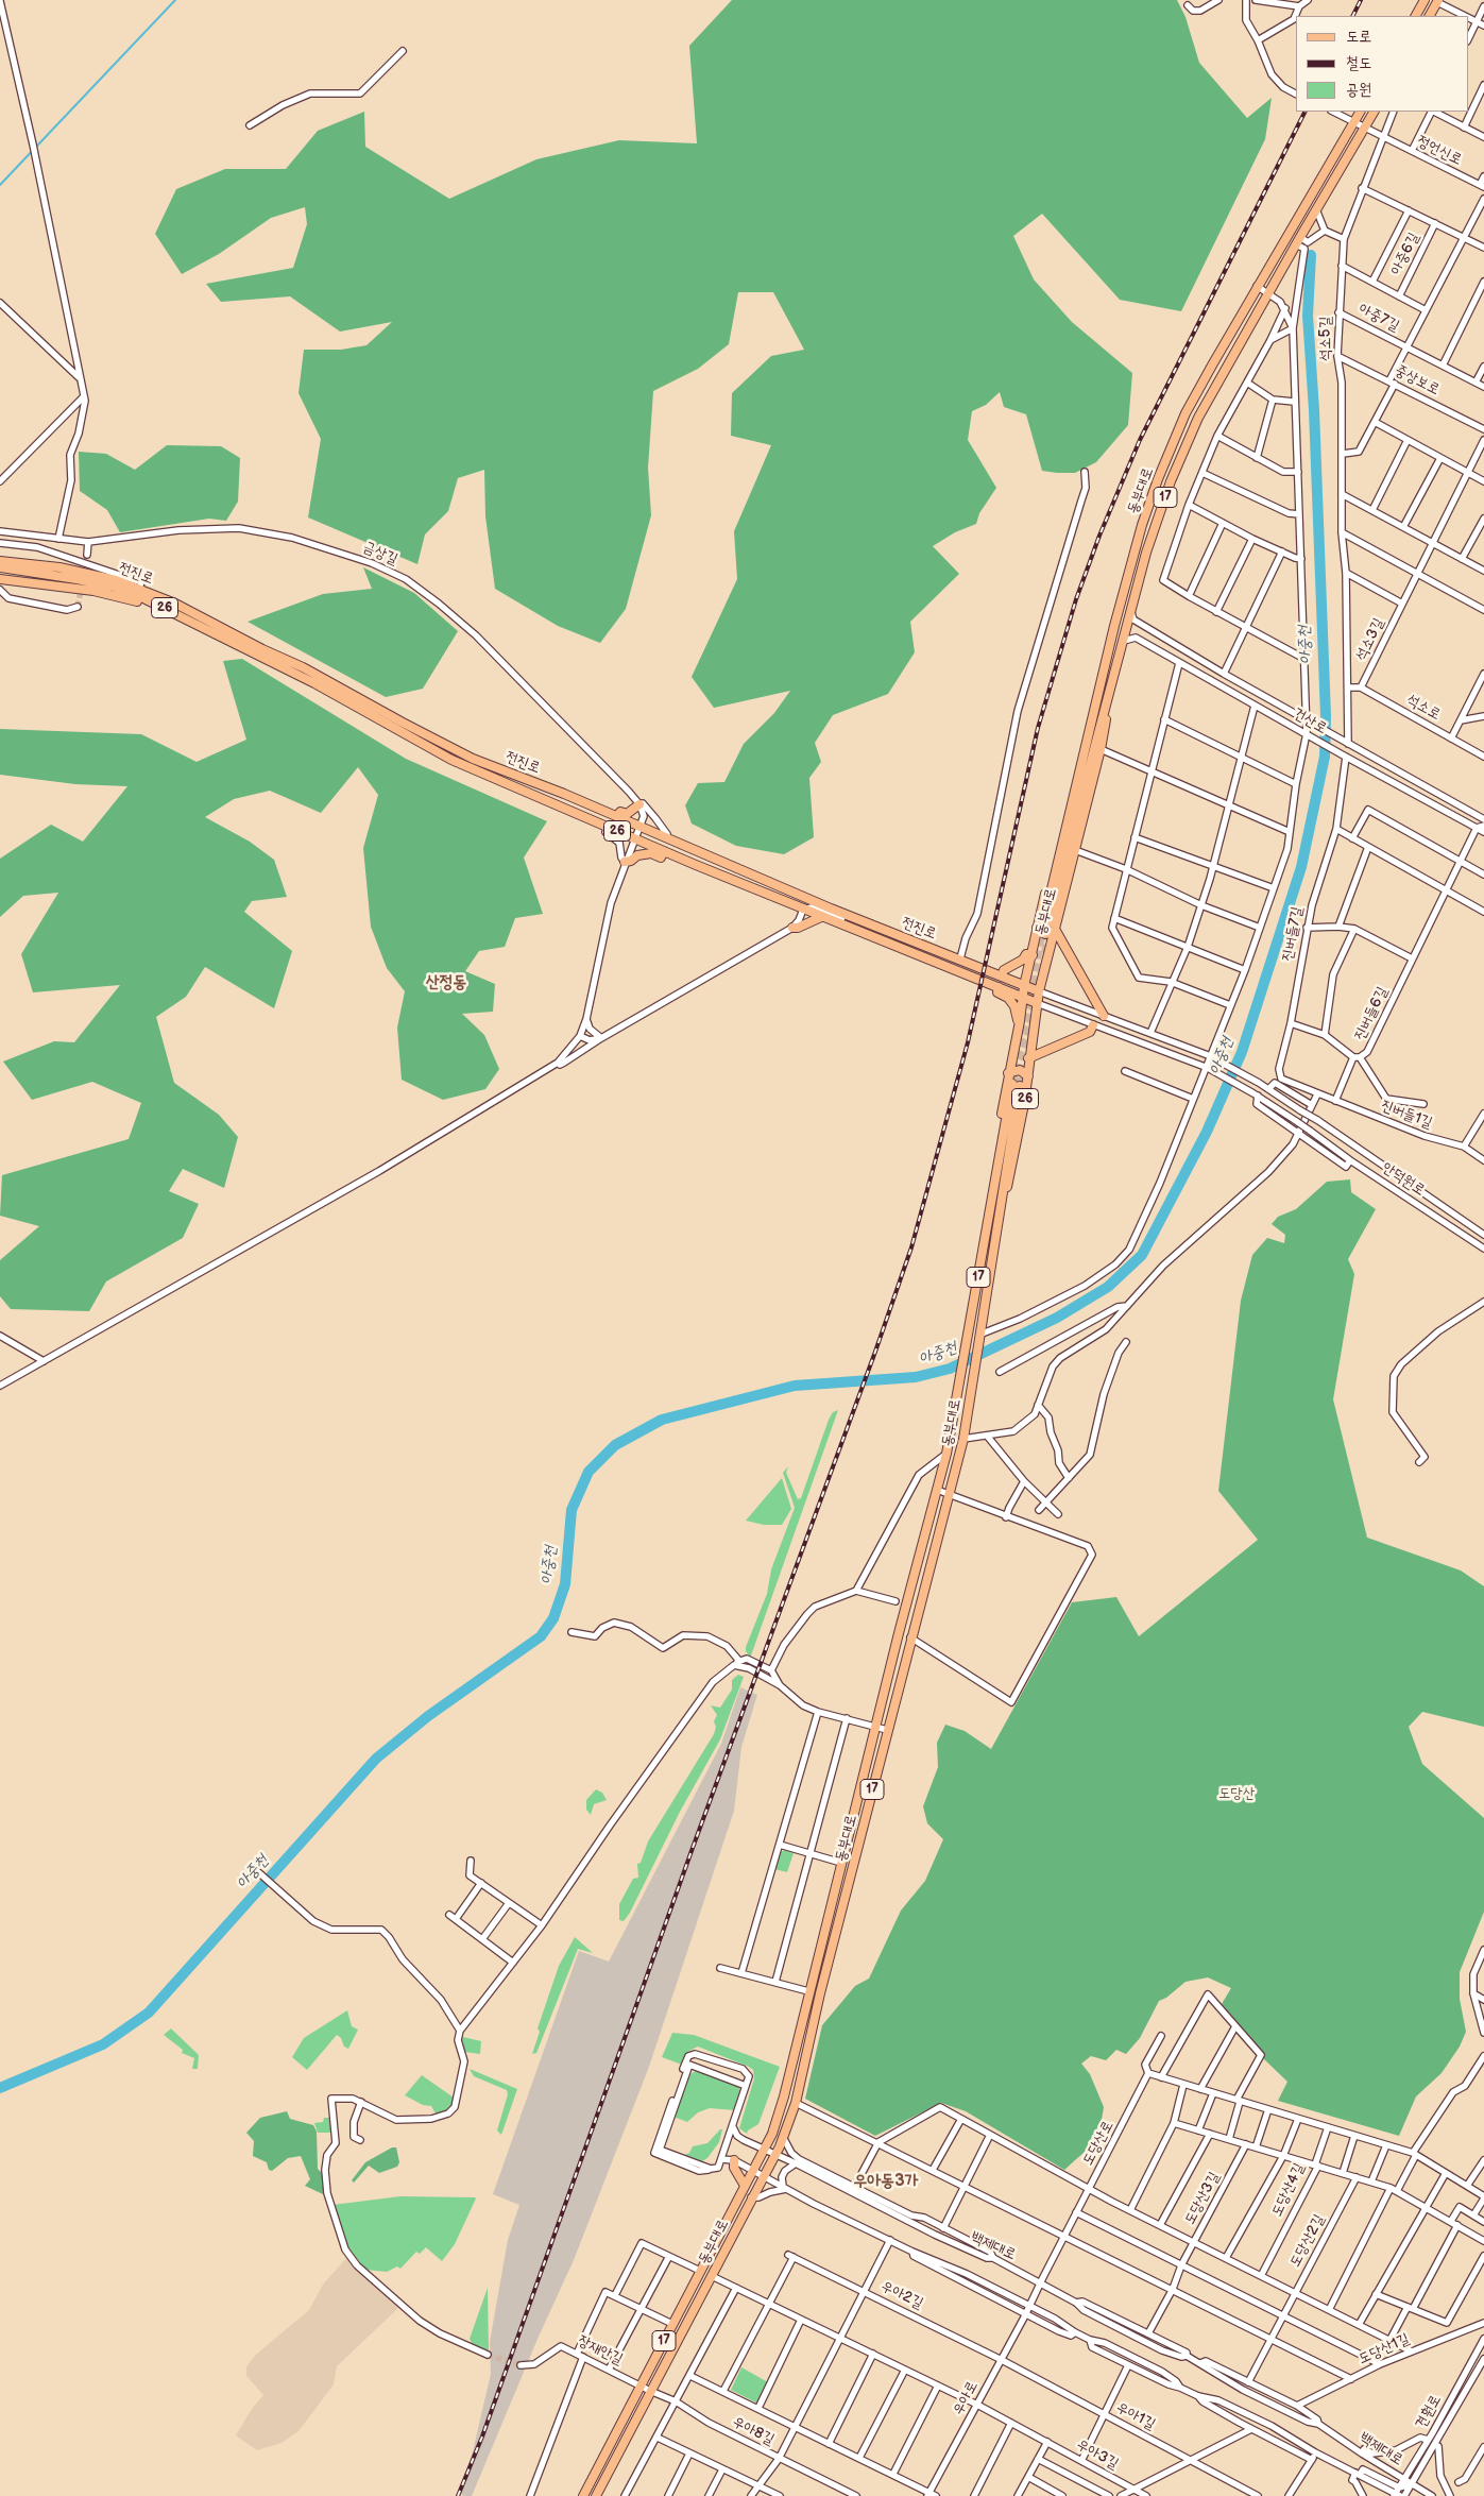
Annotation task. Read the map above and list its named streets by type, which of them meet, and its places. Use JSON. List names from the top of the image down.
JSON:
{
  "streets": {
    "main road": [
      "동부대로",
      "17",
      "전진로",
      "26"
    ],
    "street": [
      "정언신로",
      "아중6길",
      "아중7길",
      "석소5길",
      "중상보로",
      "금상길",
      "석소3길",
      "석소로",
      "건산로",
      "진버들7길",
      "진버들6길",
      "진버들1길",
      "안덕원로",
      "도당산로",
      "도당산4길",
      "도당산3길",
      "도당산2길",
      "백제대로",
      "우아2길",
      "도당산1길",
      "장재안길",
      "우아로",
      "견훤로",
      "우아1길",
      "우아8길",
      "우아3길"
    ]
  },
  "crossings": [
    ["정언신로", "석소5길"],
    ["정언신로", "동부대로"],
    ["아중6길", "아중7길"],
    ["아중6길", "석소5길"],
    ["아중7길", "석소5길"],
    ["아중7길", "중상보로"],
    ["석소5길", "중상보로"],
    ["석소5길", "건산로"],
    ["동부대로", "전진로"],
    ["동부대로", "26"],
    ["동부대로", "건산로"],
    ["동부대로", "백제대로"],
    ["동부대로", "장재안길"],
    ["동부대로", "우아8길"],
    ["동부대로", "우아3길"],
    ["금상길", "전진로"],
    ["전진로", "26"],
    ["석소3길", "석소로"],
    ["건산로", "진버들7길"],
    ["건산로", "진버들6길"],
    ["진버들7길", "진버들1길"],
    ["진버들6길", "진버들1길"],
    ["도당산로", "백제대로"],
    ["도당산로", "우아로"],
    ["도당산3길", "백제대로"],
    ["도당산2길", "백제대로"],
    ["백제대로", "도당산1길"],
    ["백제대로", "견훤로"],
    ["우아2길", "우아로"],
    ["우아2길", "우아1길"],
    ["우아2길", "우아3길"],
    ["장재안길", "우아8길"],
    ["우아로", "우아1길"],
    ["우아로", "우아3길"]
  ],
  "districts": ["산정동", "우아동3가"],
  "water": ["아중천"],
  "parks": ["도당산"],
  "legend": ["도로", "철도", "공원"]
}
